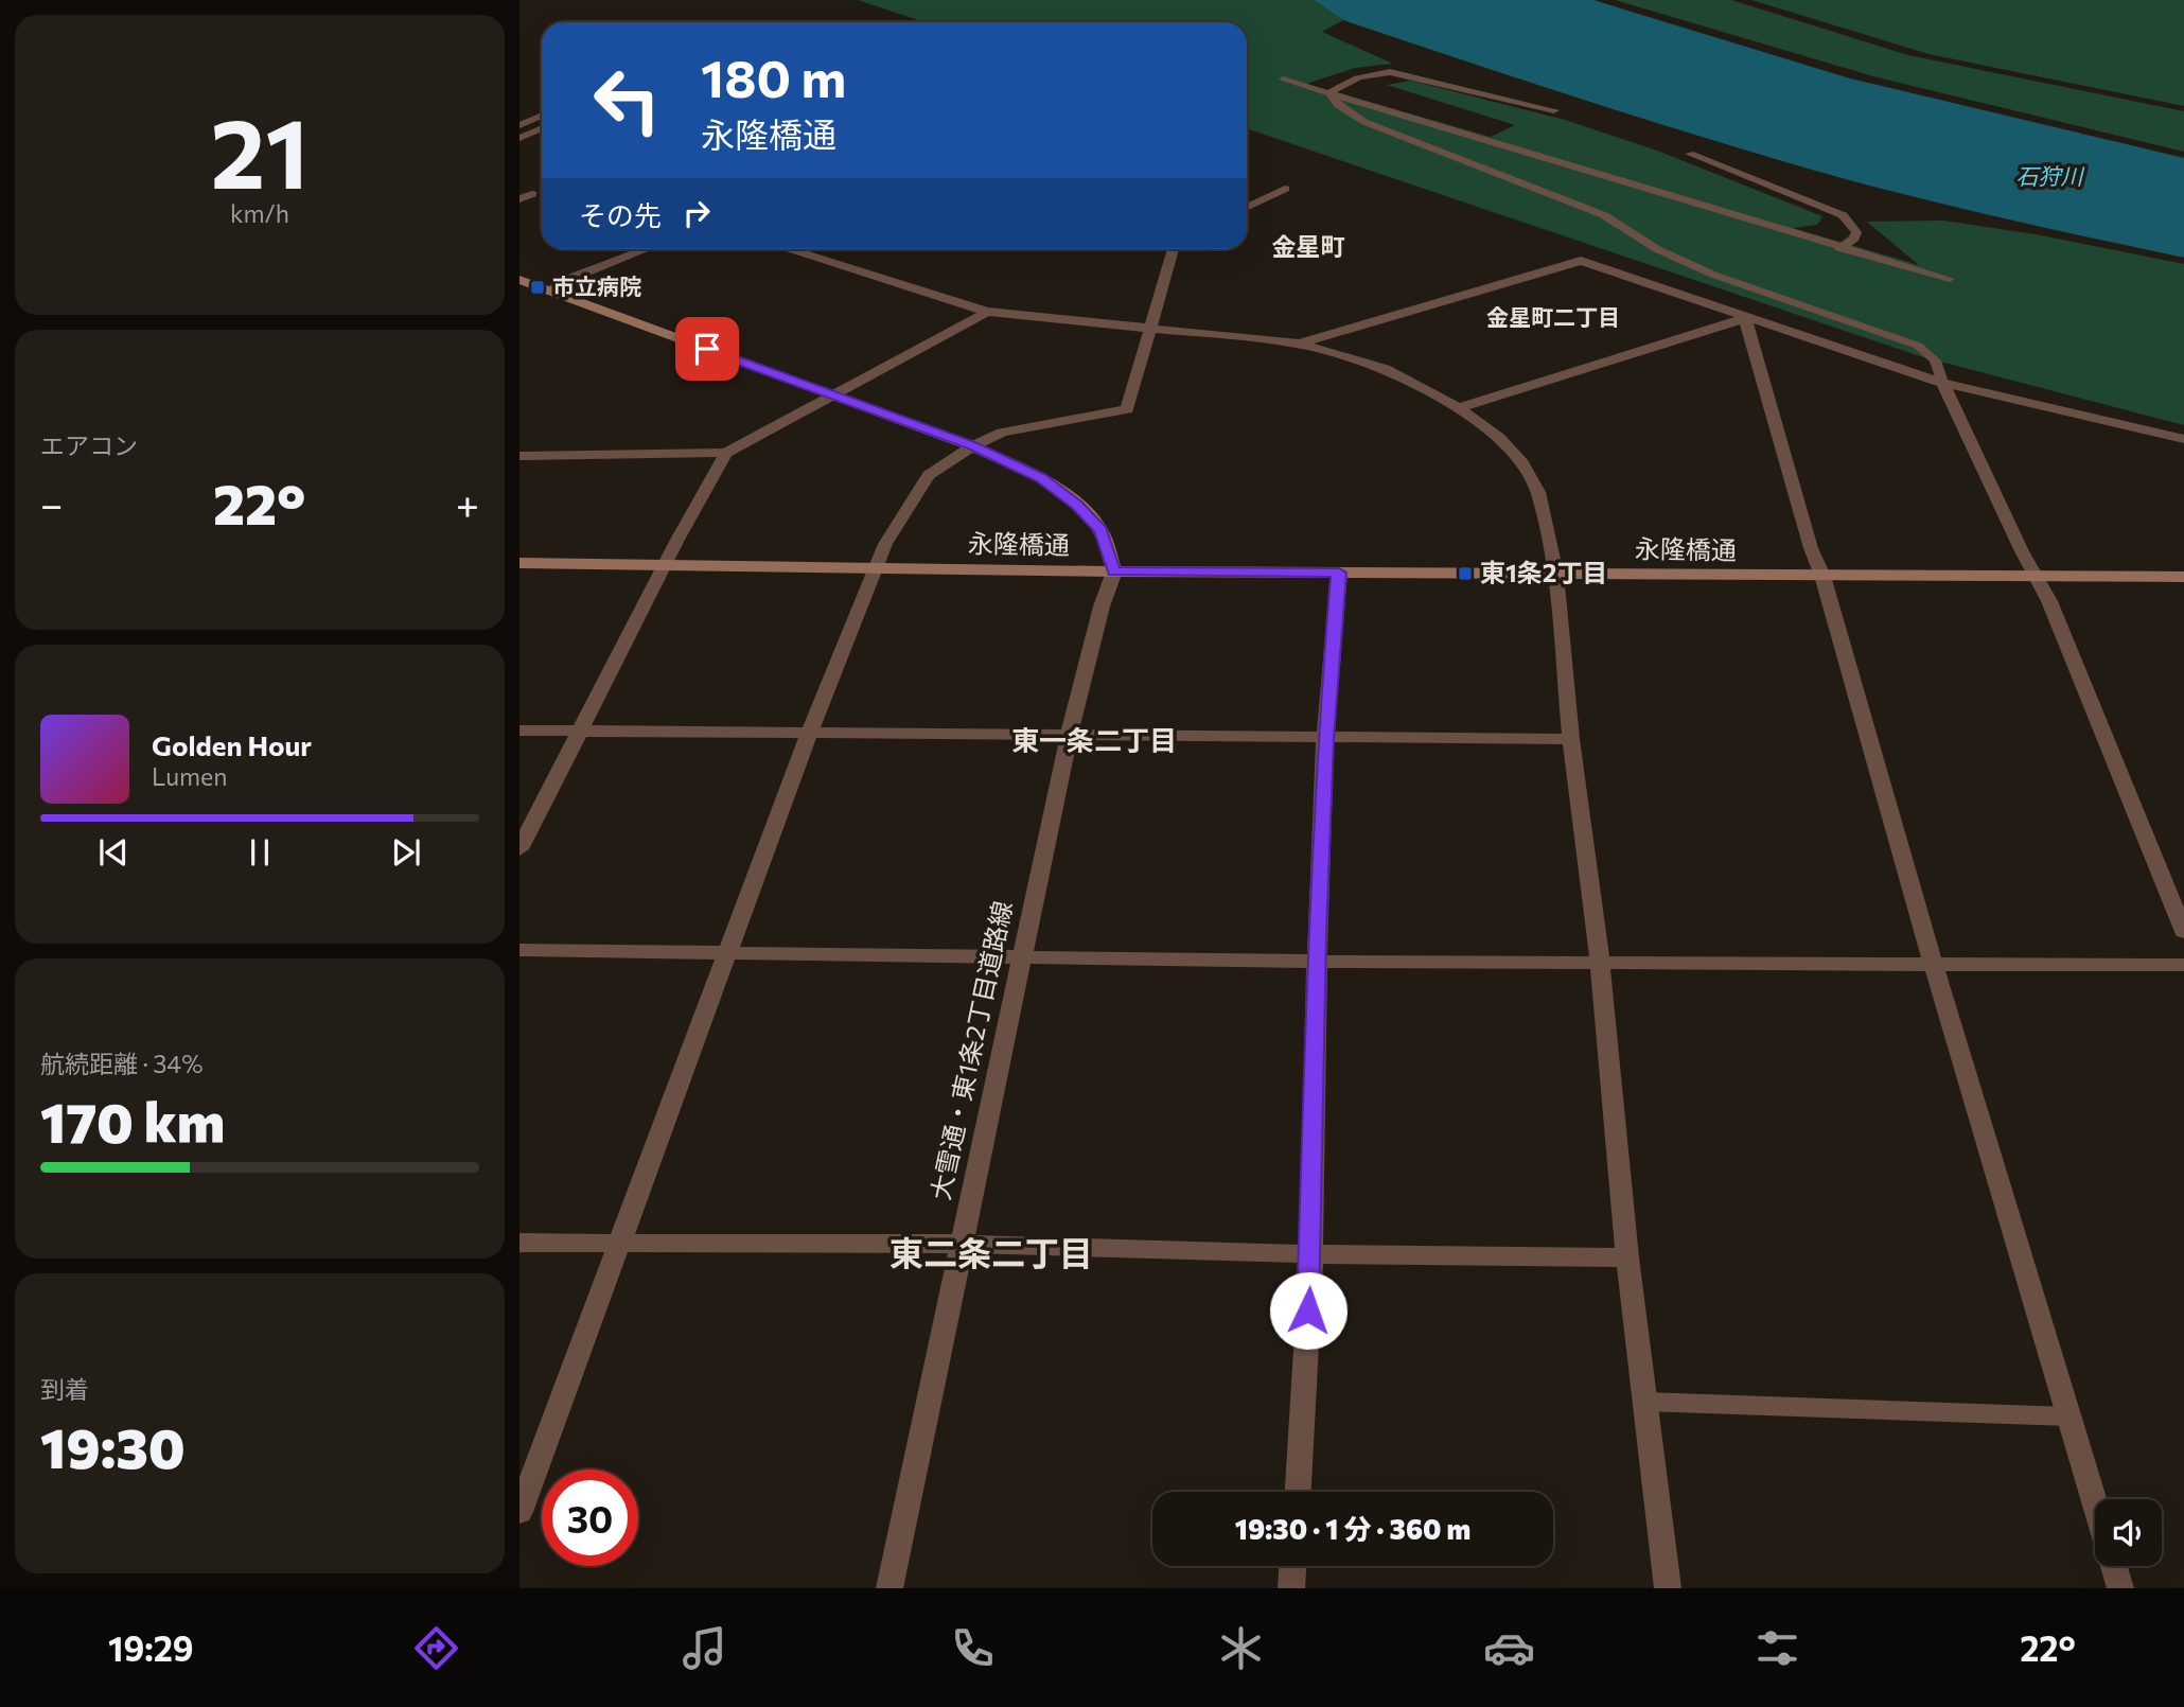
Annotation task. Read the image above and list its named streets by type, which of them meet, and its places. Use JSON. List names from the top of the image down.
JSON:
{
  "streets": {
    "street": ["永隆橋通", "大雪通・東1条2丁目道路線"]
  },
  "crossings": [
    ["永隆橋通", "大雪通・東1条2丁目道路線"]
  ],
  "districts": [
    "金星町",
    "金星町二丁目",
    "東一条二丁目",
    "東二条二丁目"
  ],
  "water": ["石狩川"],
  "places": {
    "transit": ["市立病院", "東1条2丁目"]
  },
  "page": {
    "tile": [
      ["21", "km/h"],
      "エアコン",
      ["航続距離 · 34%", "170 km"],
      ["到着", "19:30"]
    ],
    "turn": ["180 m", "永隆橋通"],
    "then": "その先",
    "heat": ["−", "22°", "+"],
    "song": ["Golden Hour", "Lumen"],
    "limit": "30",
    "trip": "19:30 · 1 分 · 360 m",
    "tabs": ["19:29", "22°"]
  }
}
